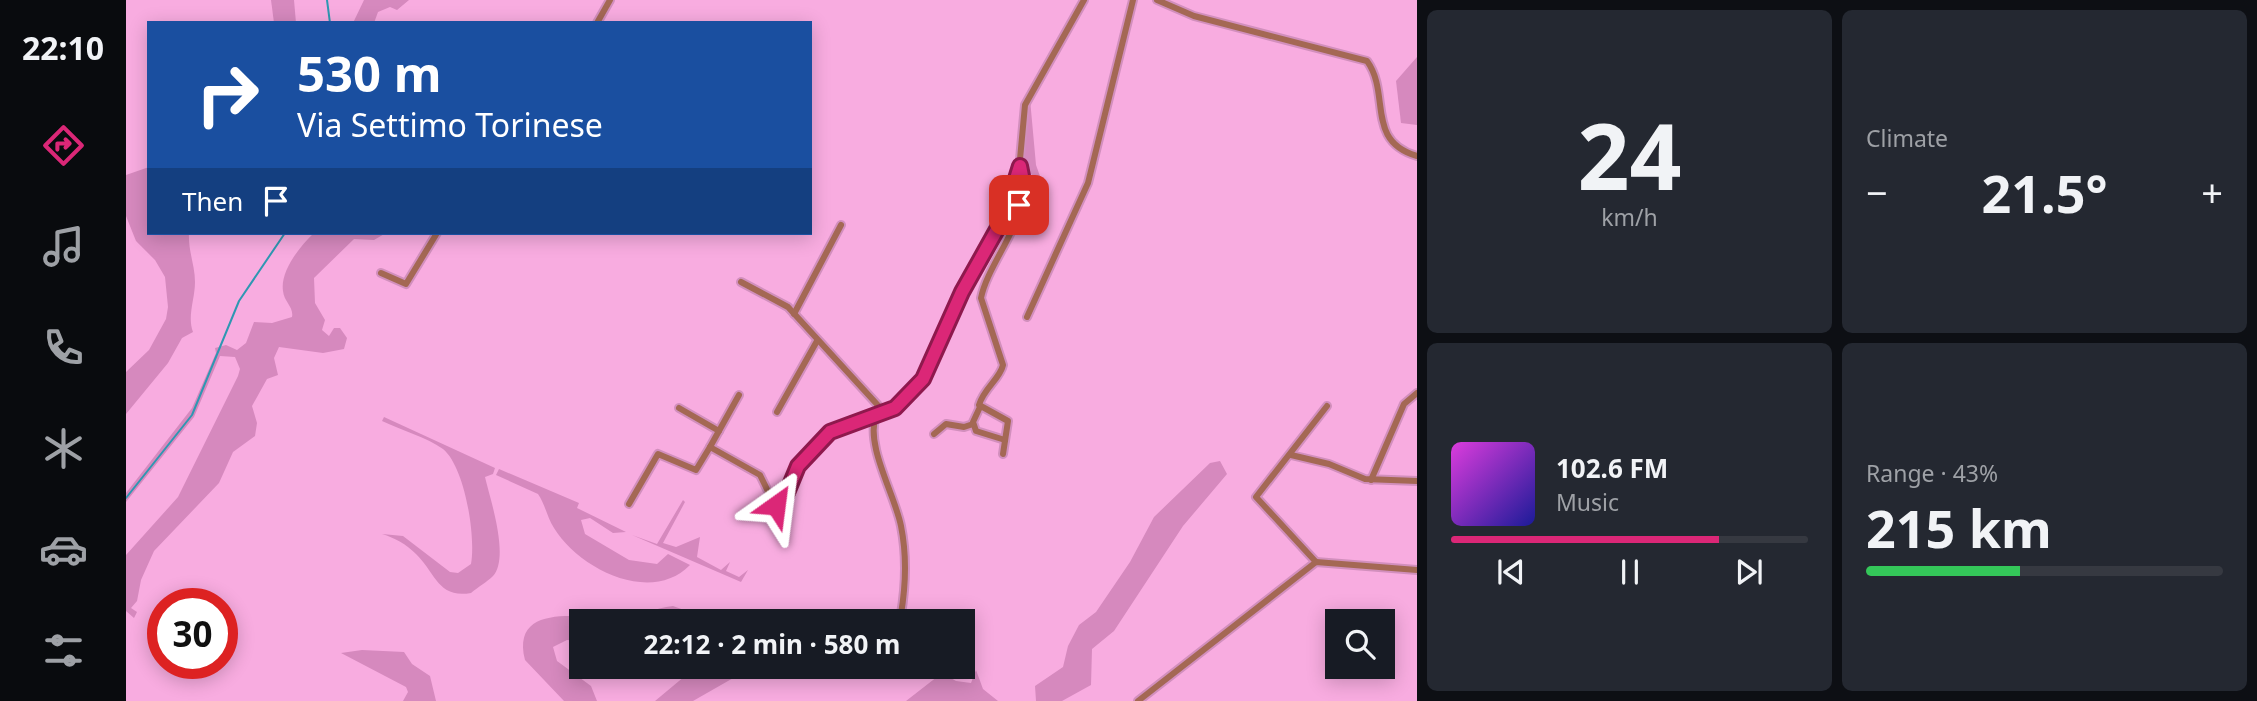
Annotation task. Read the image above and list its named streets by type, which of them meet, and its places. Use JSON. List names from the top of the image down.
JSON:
{
  "page": {
    "tabs": "22:10",
    "tile": [
      ["24", "km/h"],
      "Climate",
      ["Range · 43%", "215 km"]
    ],
    "turn": ["530 m", "Via Settimo Torinese"],
    "heat": ["−", "21.5°", "+"],
    "then": "Then",
    "song": ["102.6 FM", "Music"],
    "limit": "30",
    "trip": "22:12 · 2 min · 580 m"
  }
}
